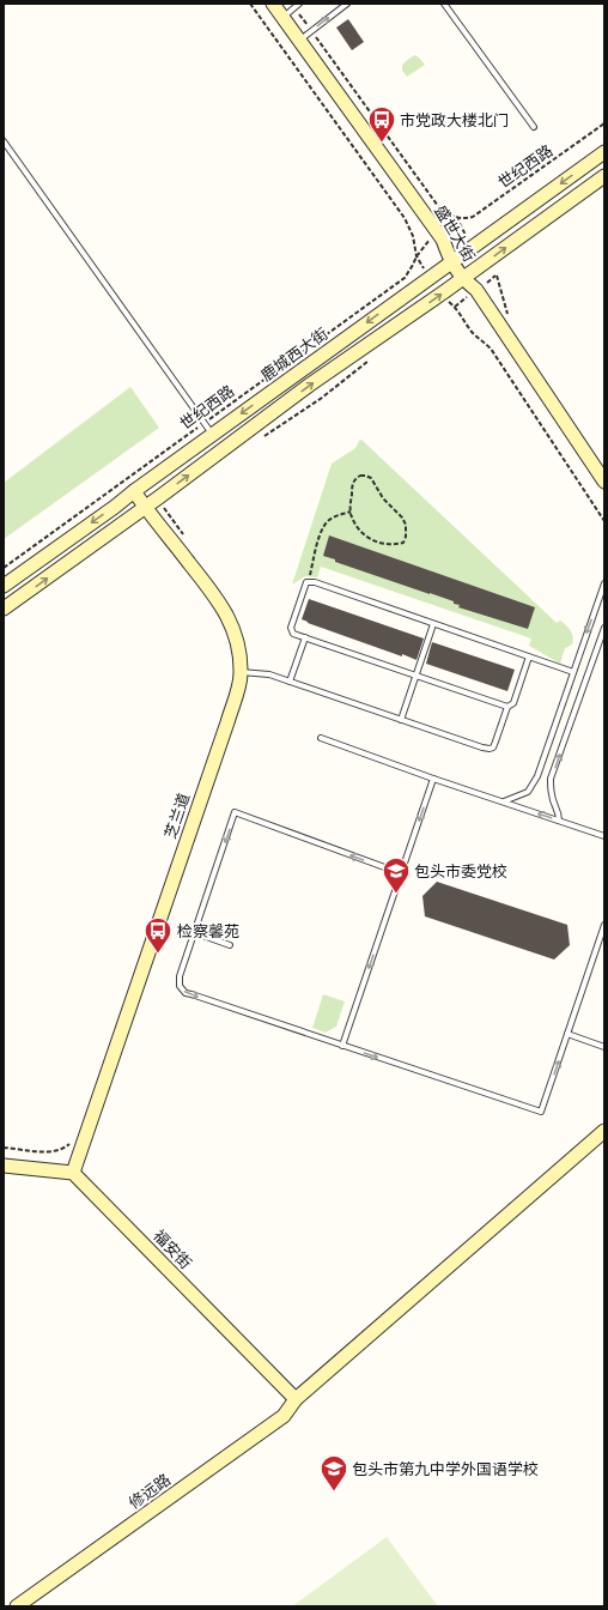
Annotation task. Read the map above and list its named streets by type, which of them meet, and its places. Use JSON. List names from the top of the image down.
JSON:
{
  "streets": {
    "street": [
      "盛世大街",
      "鹿城西大街",
      "芝兰道",
      "福安街",
      "修远路"
    ],
    "path": ["世纪西路"]
  },
  "crossings": [
    ["世纪西路", "盛世大街"],
    ["盛世大街", "鹿城西大街"],
    ["鹿城西大街", "芝兰道"],
    ["芝兰道", "福安街"],
    ["福安街", "修远路"]
  ],
  "places": {
    "bus stop": ["市党政大楼北门", "检察馨苑"],
    "school or university": ["包头市委党校", "包头市第九中学外国语学校"]
  }
}
